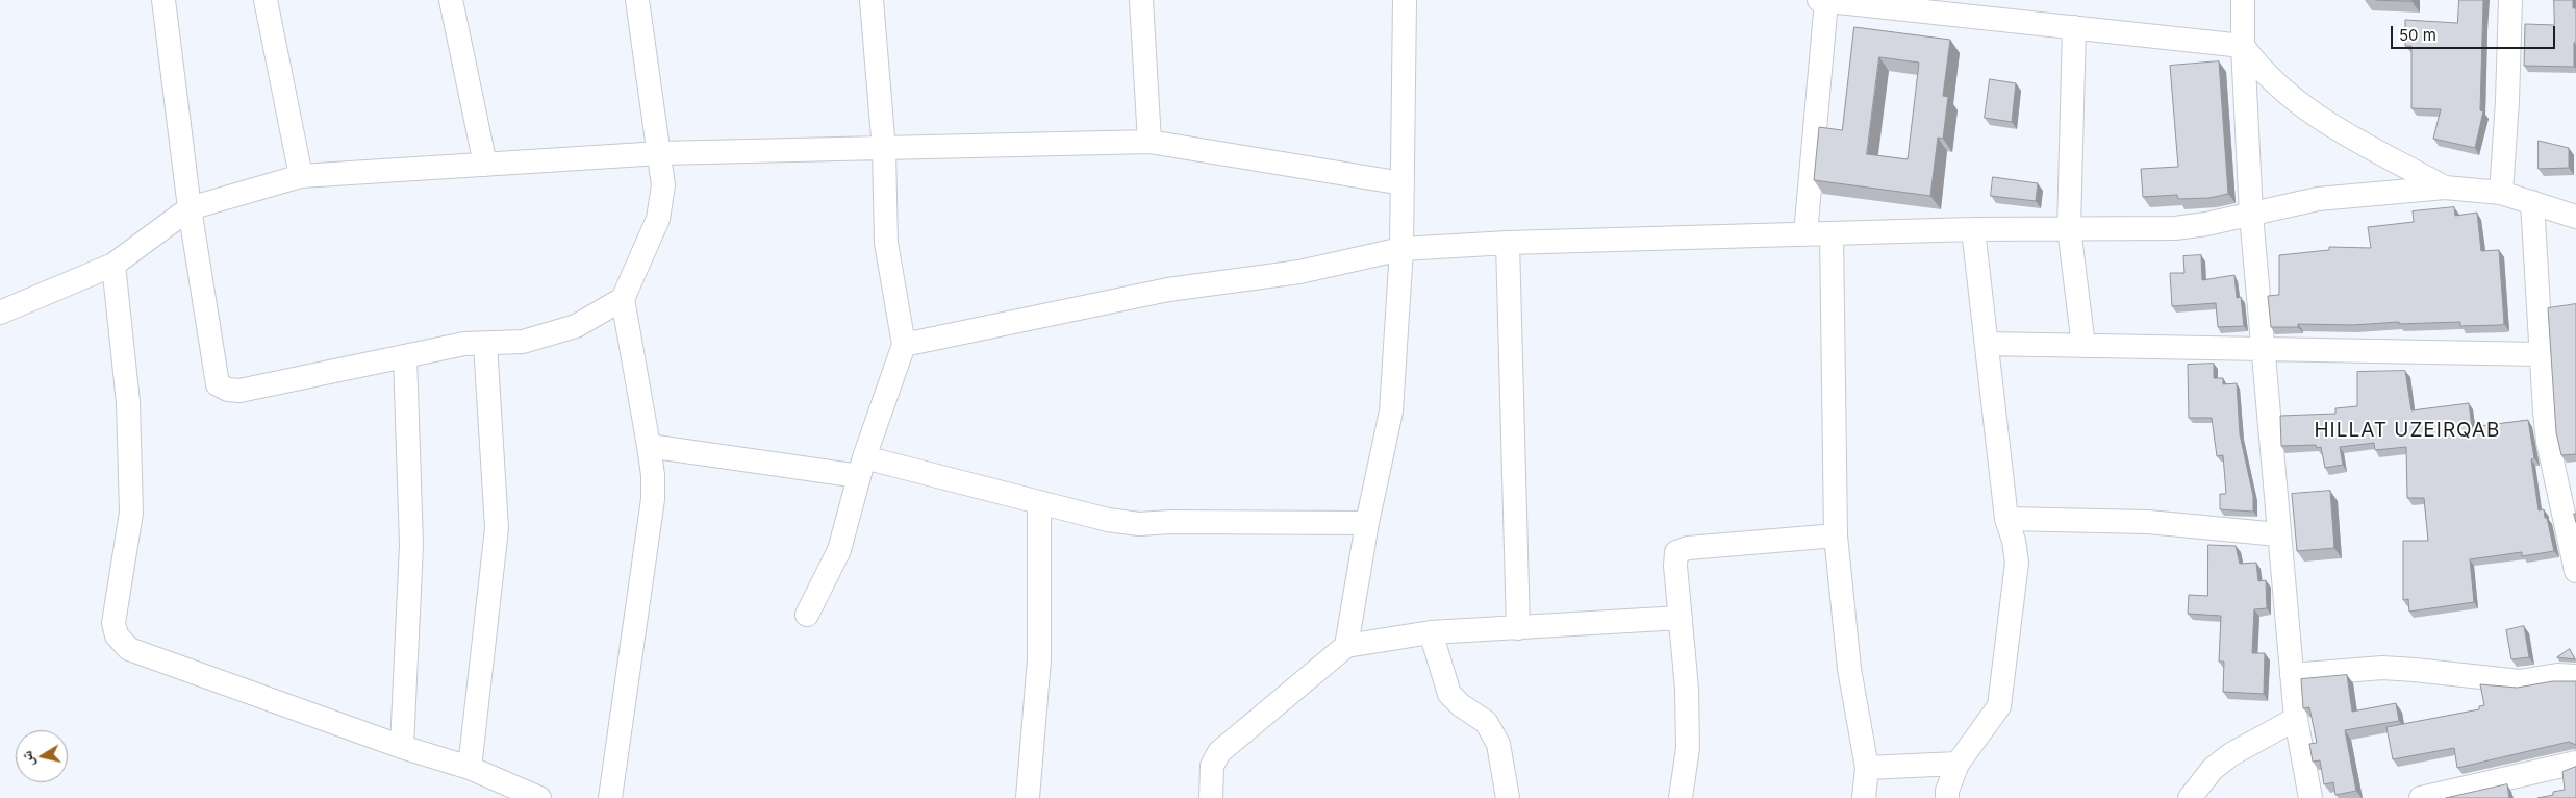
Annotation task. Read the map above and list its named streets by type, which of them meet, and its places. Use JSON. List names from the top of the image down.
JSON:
{
  "districts": ["HILLAT UZEIRQAB"],
  "scale_bar": "50 m",
  "north": "left"
}
